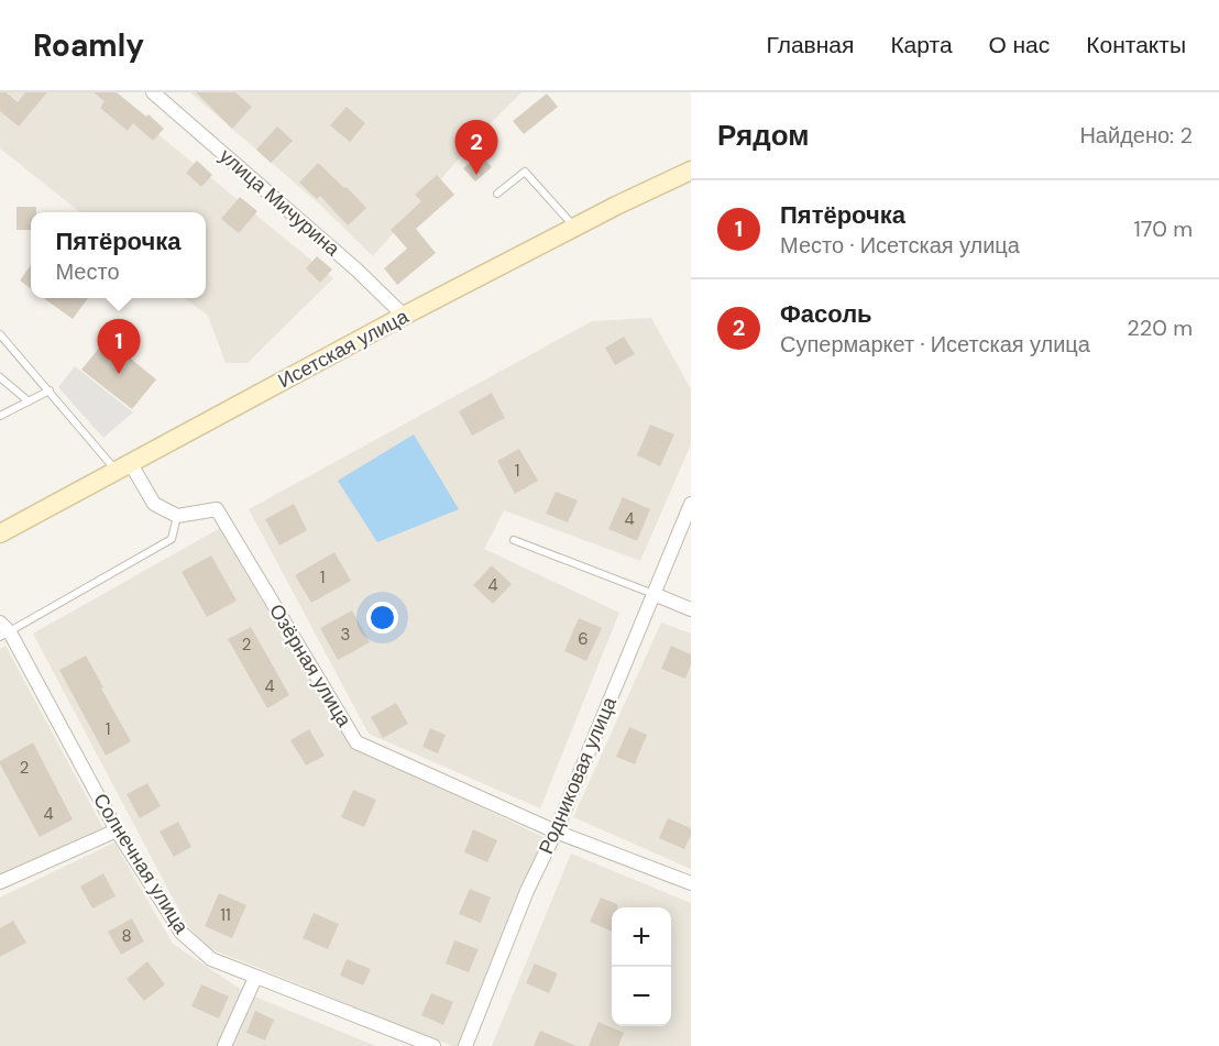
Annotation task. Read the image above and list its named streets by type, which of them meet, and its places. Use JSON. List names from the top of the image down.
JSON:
{
  "streets": {
    "main road": ["Исетская улица"],
    "street": [
      "улица Мичурина",
      "Озёрная улица",
      "Родниковая улица",
      "Солнечная улица"
    ]
  },
  "crossings": [
    ["улица Мичурина", "Исетская улица"],
    ["Озёрная улица", "Родниковая улица"]
  ],
  "house_numbers": [
    "1",
    "4",
    "1",
    "4",
    "3",
    "6",
    "2",
    "4",
    "1",
    "2",
    "4",
    "11",
    "8"
  ],
  "page": {
    "header": "Roamly",
    "nav": [
      "Главная",
      "Карта",
      "О нас",
      "Контакты"
    ],
    "heading": ["Рядом", "Найдено: 2"],
    "pins": ["2", "1"],
    "list": [
      {
        "mark": "1",
        "name": "Пятёрочка",
        "note": "Место · Исетская улица",
        "value": "170 m"
      },
      {
        "mark": "2",
        "name": "Фасоль",
        "note": "Супермаркет · Исетская улица",
        "value": "220 m"
      }
    ],
    "popup": ["Пятёрочка", "Место"],
    "map_buttons": ["+", "−"]
  }
}
